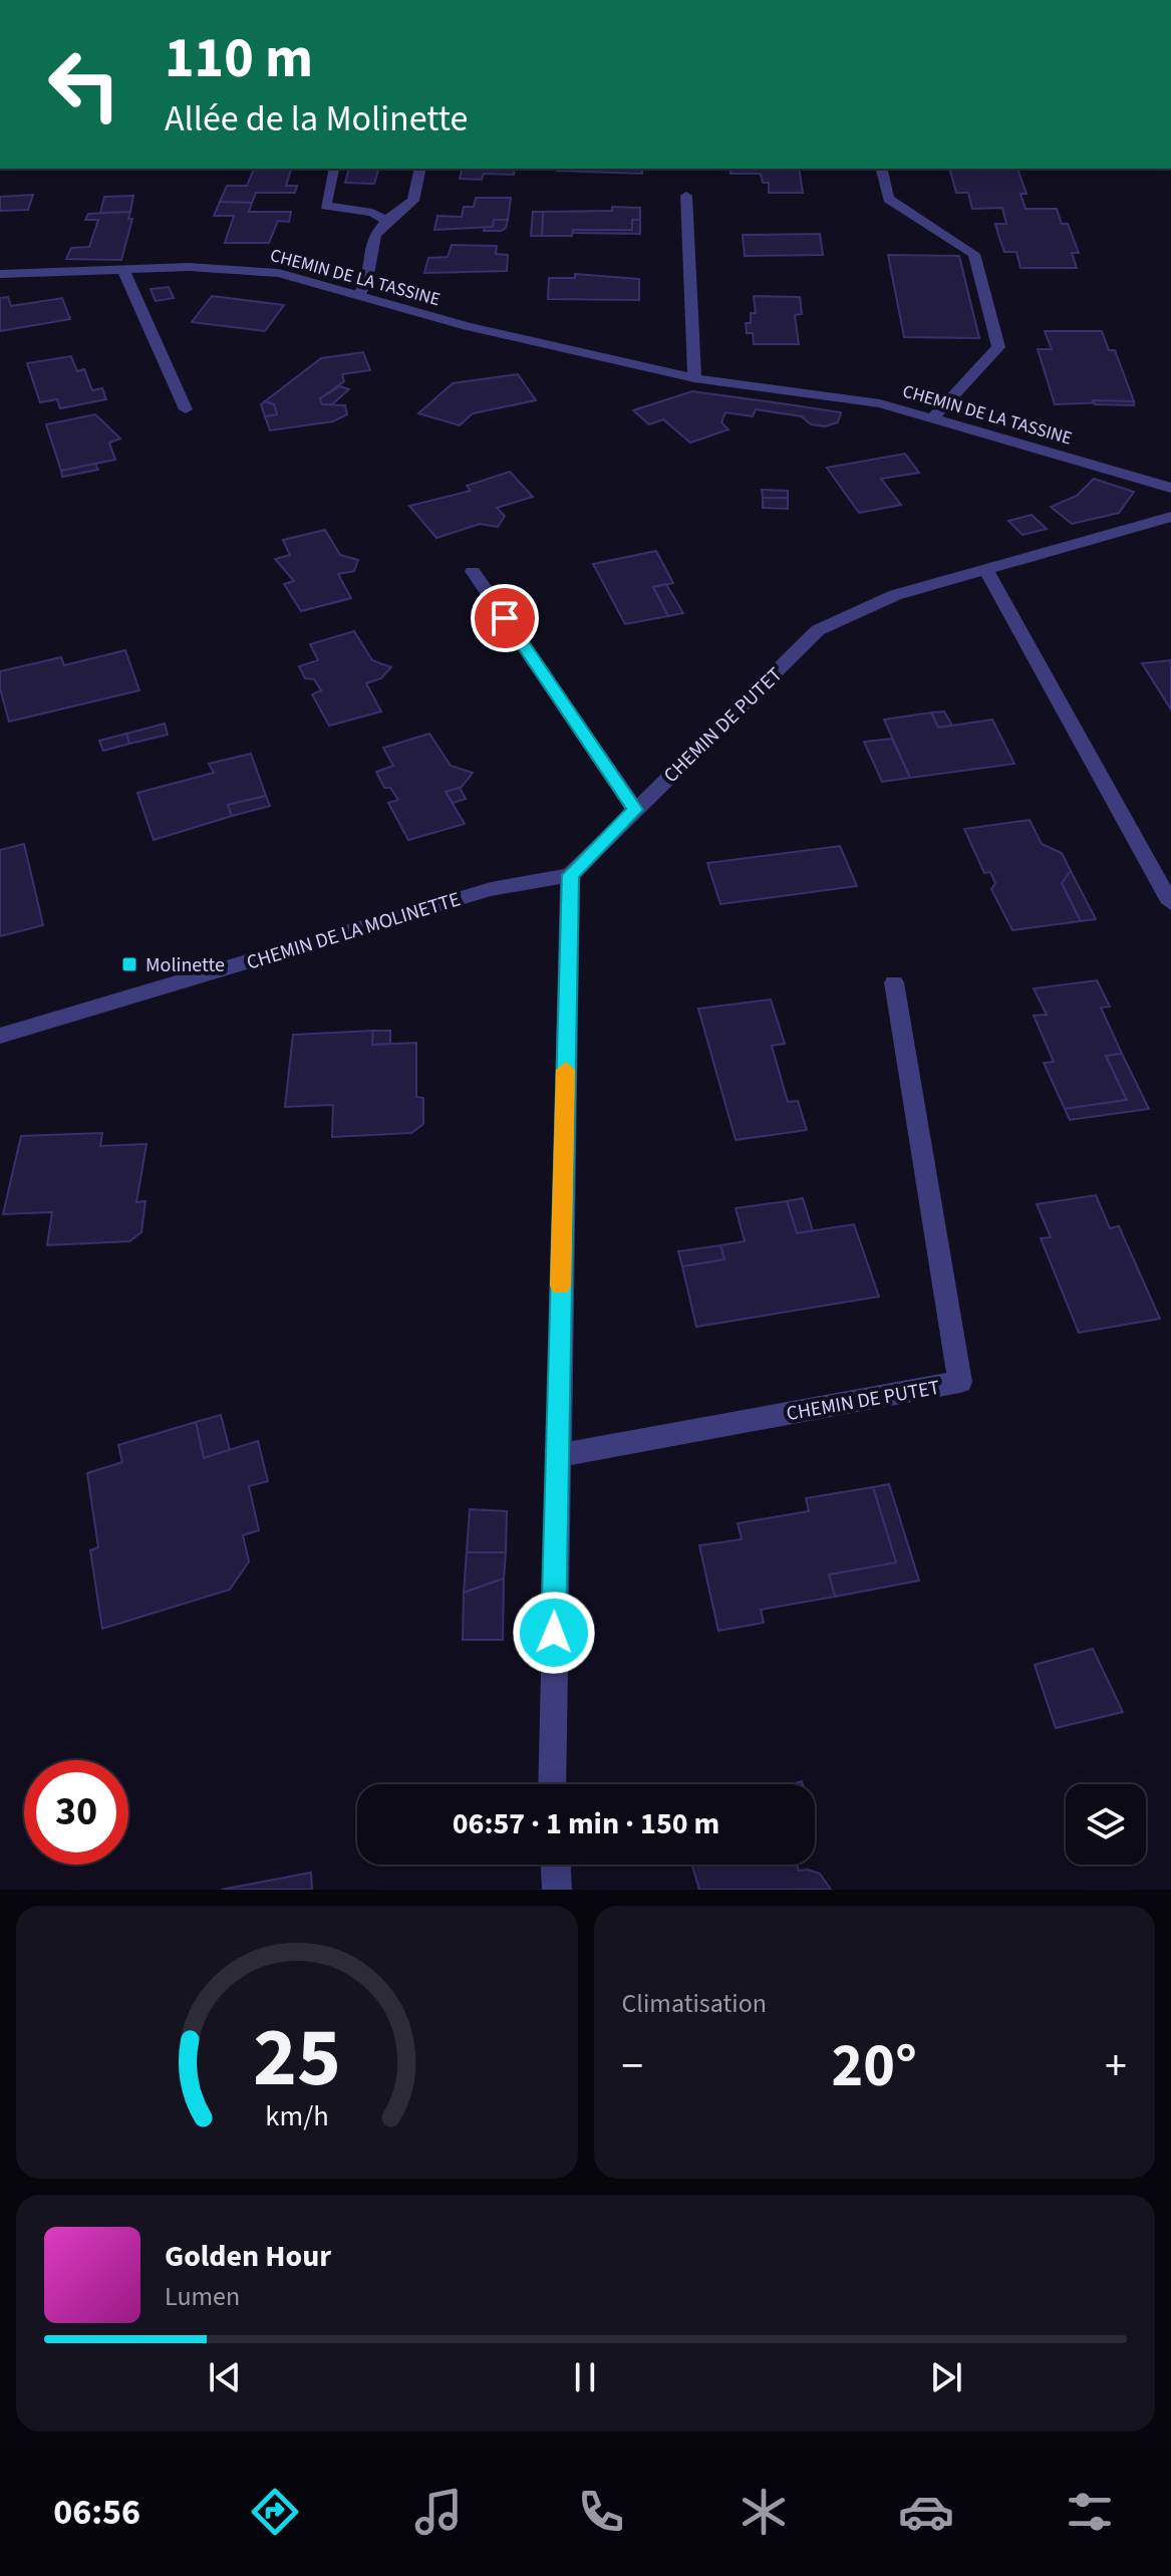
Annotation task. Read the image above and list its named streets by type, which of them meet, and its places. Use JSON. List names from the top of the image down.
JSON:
{
  "streets": {
    "street": ["CHEMIN DE LA TASSINE", "CHEMIN DE PUTET", "CHEMIN DE LA MOLINETTE"]
  },
  "crossings": [
    ["CHEMIN DE PUTET", "CHEMIN DE LA MOLINETTE"]
  ],
  "places": {
    "transit": ["Molinette"]
  },
  "page": {
    "turn": ["110 m", "Allée de la Molinette"],
    "limit": "30",
    "trip": "06:57 · 1 min · 150 m",
    "tile": "Climatisation",
    "heat": ["−", "20°", "+"],
    "song": ["Golden Hour", "Lumen"],
    "tabs": "06:56",
    "gauge": ["25", "km/h"]
  }
}
